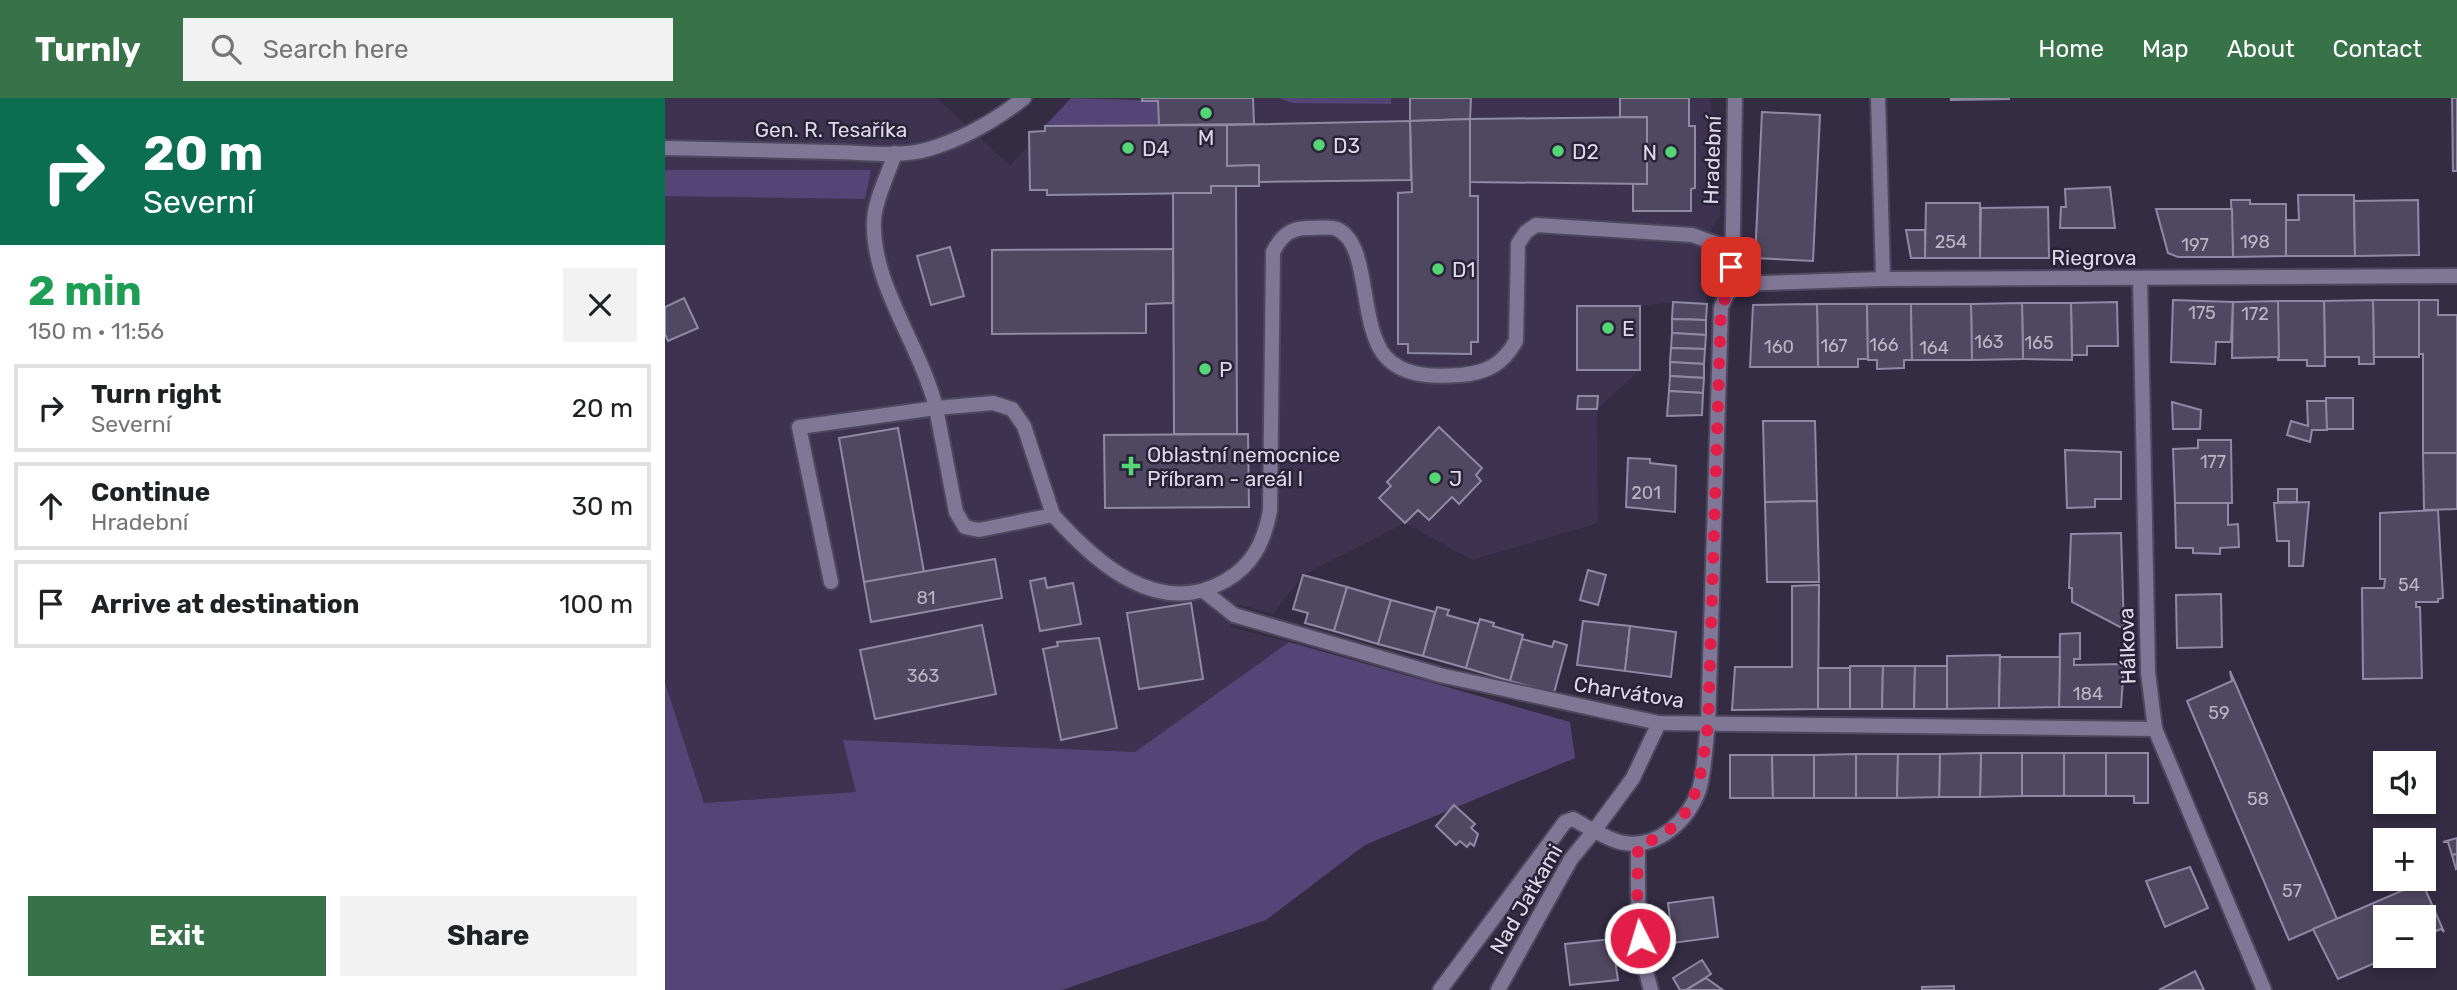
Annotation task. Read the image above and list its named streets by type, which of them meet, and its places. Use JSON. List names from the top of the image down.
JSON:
{
  "streets": {
    "street": [
      "Gen. R. Tesaříka",
      "Hradební",
      "Riegrova",
      "Hálkova",
      "Charvátova",
      "Nad Jatkami"
    ]
  },
  "crossings": [
    ["Hradební", "Riegrova"],
    ["Hradební", "Charvátova"],
    ["Riegrova", "Hálkova"],
    ["Hálkova", "Charvátova"],
    ["Charvátova", "Nad Jatkami"]
  ],
  "places": {
    "other": [
      "M",
      "D3",
      "D4",
      "D2",
      "N",
      "D1",
      "E",
      "P",
      "J"
    ],
    "health": ["Oblastní nemocnice Příbram - areál I"]
  },
  "house_numbers": [
    "254",
    "198",
    "197",
    "175",
    "172",
    "163",
    "165",
    "166",
    "167",
    "160",
    "164",
    "177",
    "201",
    "54",
    "81",
    "363",
    "184",
    "59",
    "58",
    "57"
  ],
  "page": {
    "header": "Turnly",
    "search": "Search here",
    "nav": [
      "Home",
      "Map",
      "About",
      "Contact"
    ],
    "turn": ["20 m", "Severní"],
    "heading": ["2 min", "150 m · 11:56"],
    "list": [
      {
        "name": "Turn right",
        "note": "Severní",
        "value": "20 m"
      },
      {
        "name": "Continue",
        "note": "Hradební",
        "value": "30 m"
      },
      {
        "name": "Arrive at destination",
        "value": "100 m"
      }
    ],
    "map_buttons": ["+", "−"],
    "buttons": ["Exit", "Share"]
  }
}
